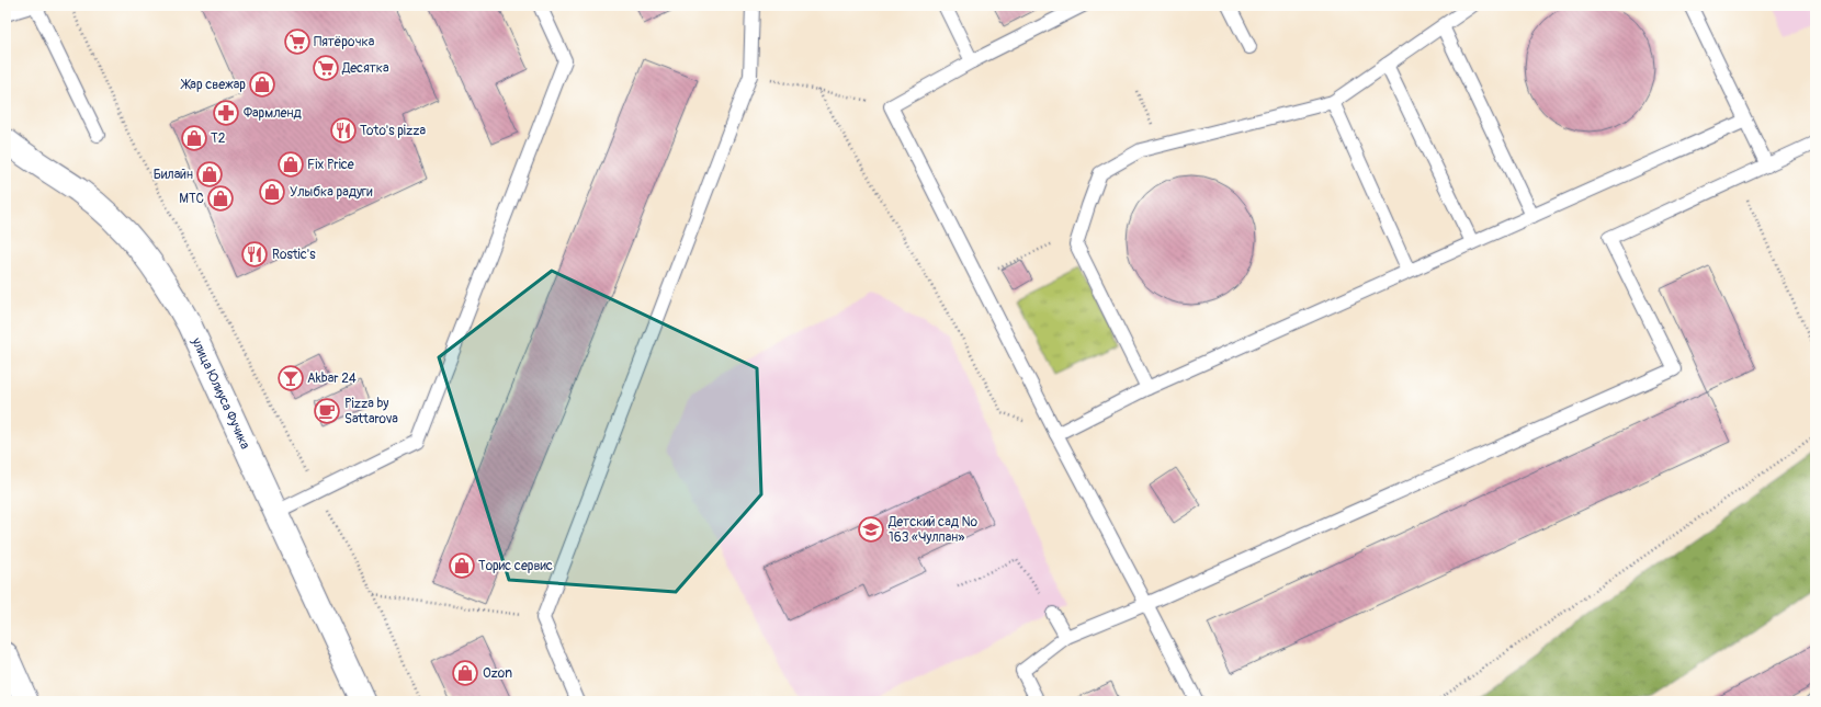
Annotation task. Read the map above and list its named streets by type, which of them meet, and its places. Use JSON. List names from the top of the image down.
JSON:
{
  "streets": {
    "main road": ["улица Юлиуса Фучика"]
  },
  "places": {
    "supermarket": ["Пятёрочка", "Десятка"],
    "shop": [
      "Жар свежар",
      "Т2",
      "Fix Price",
      "Билайн",
      "Улыбка радуги",
      "МТС",
      "Торис сервис",
      "Ozon"
    ],
    "pharmacy": ["Фармленд"],
    "restaurant": ["Toto's pizza", "Rostic's"],
    "bar": ["Akbar 24"],
    "cafe": ["Pizza by Sattarova"],
    "school or university": ["Детский сад № 163 «Чулпан»"]
  }
}
